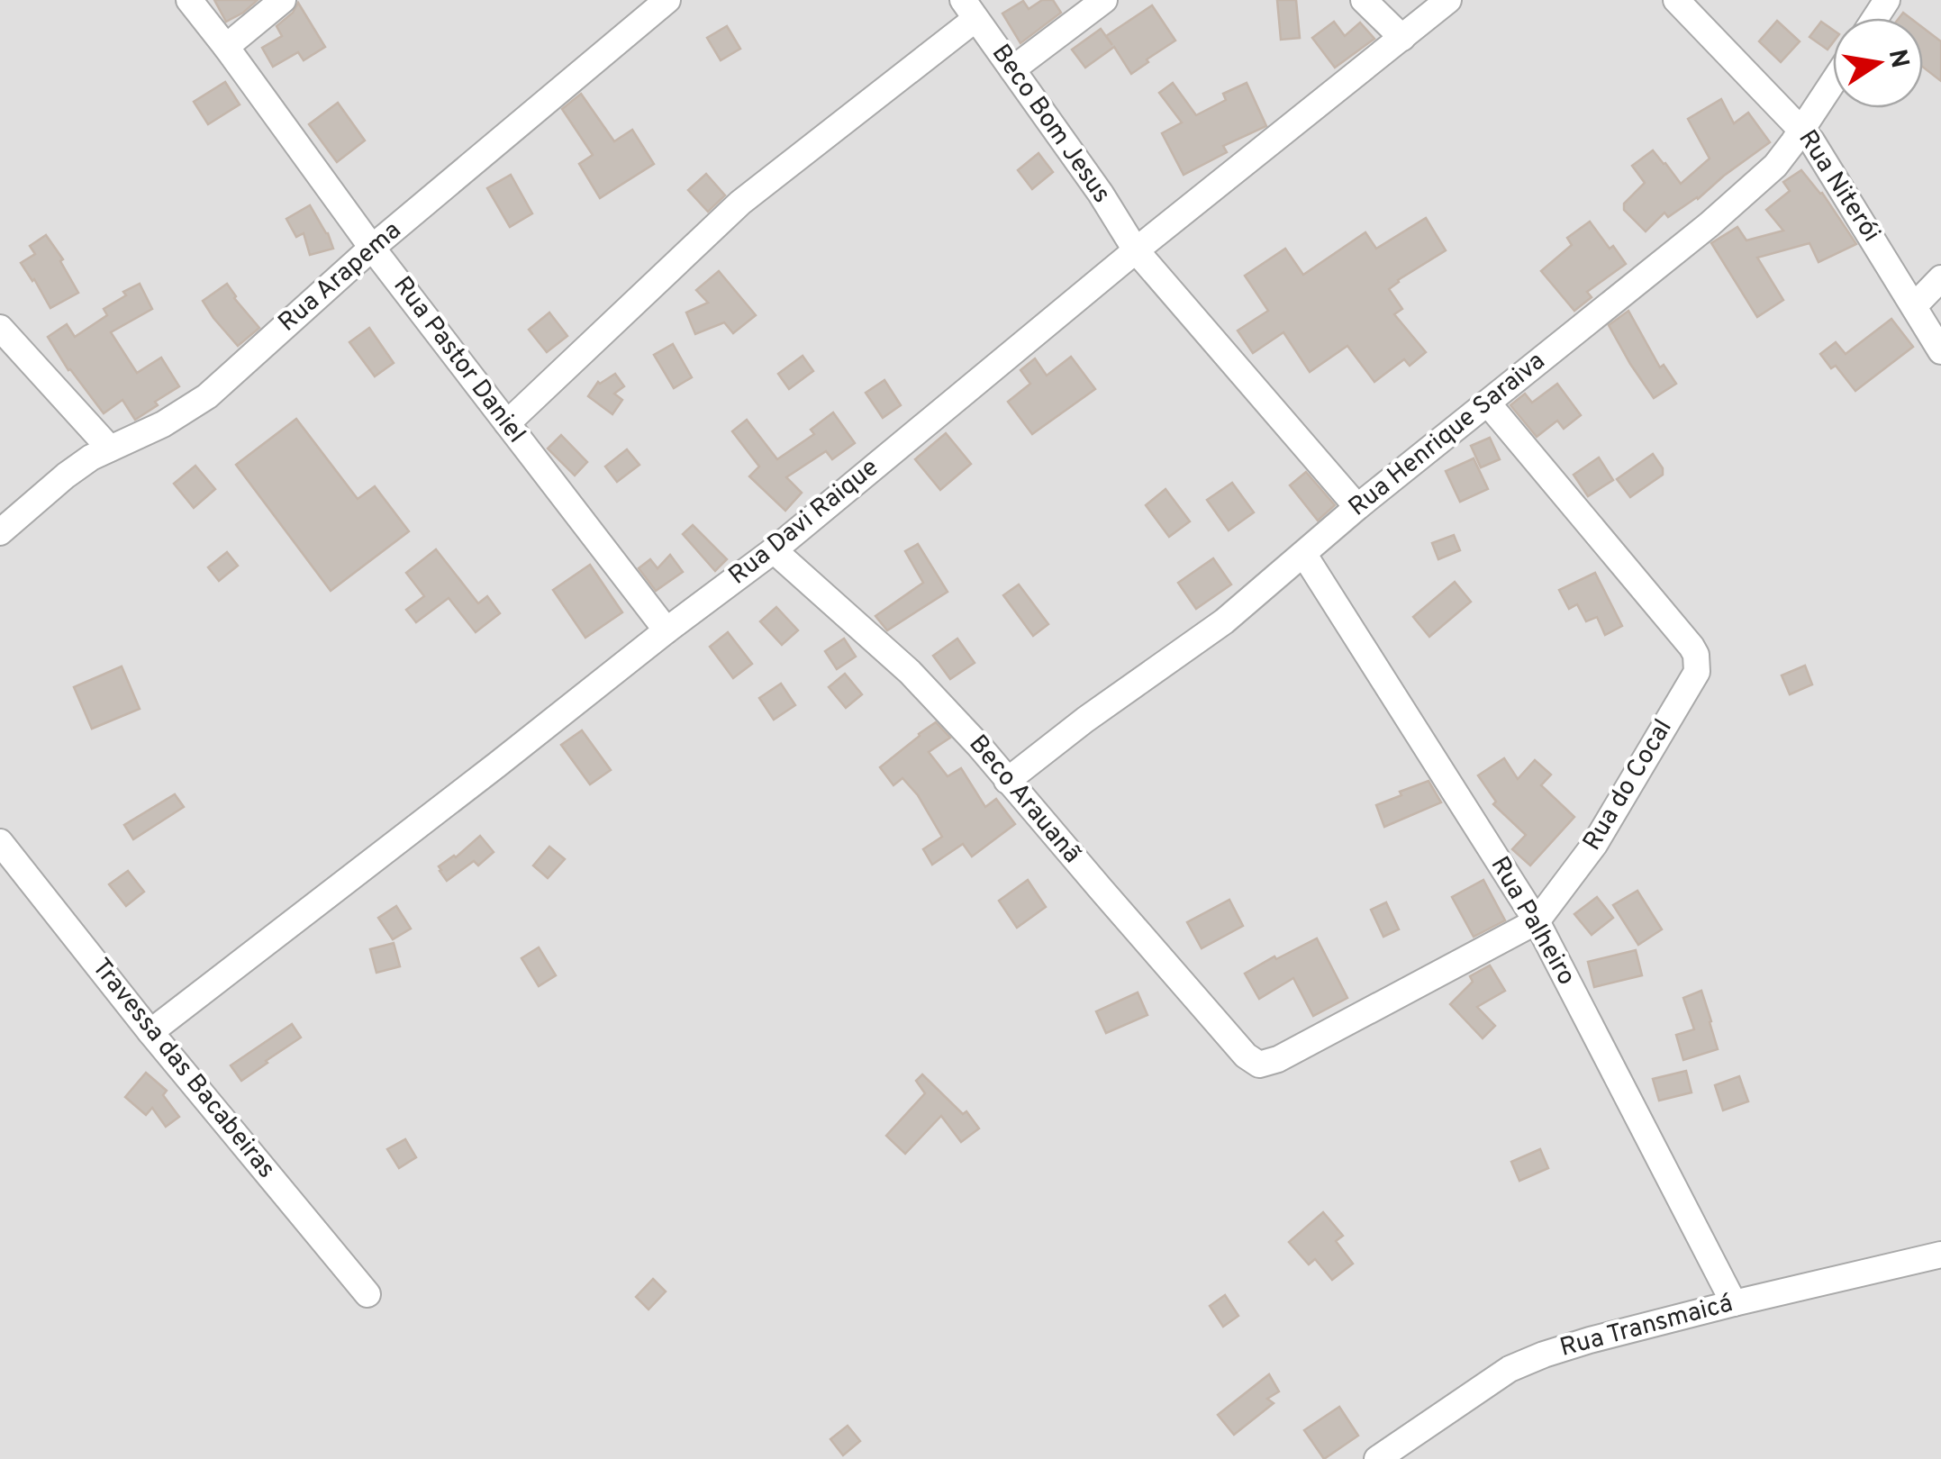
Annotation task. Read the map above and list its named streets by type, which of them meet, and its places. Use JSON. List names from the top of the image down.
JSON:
{
  "streets": {
    "street": [
      "Beco Bom Jesus",
      "Rua Niterói",
      "Rua Arapema",
      "Rua Pastor Daniel",
      "Rua Henrique Saraiva",
      "Rua Davi Raique",
      "Rua do Cocal",
      "Beco Arauanã",
      "Rua Palheiro",
      "Travessa das Bacabeiras",
      "Rua Transmaicá"
    ]
  },
  "crossings": [
    ["Beco Bom Jesus", "Rua Henrique Saraiva"],
    ["Beco Bom Jesus", "Rua Davi Raique"],
    ["Rua Niterói", "Rua Henrique Saraiva"],
    ["Rua Arapema", "Rua Pastor Daniel"],
    ["Rua Pastor Daniel", "Rua Davi Raique"],
    ["Rua Henrique Saraiva", "Rua do Cocal"],
    ["Rua Henrique Saraiva", "Beco Arauanã"],
    ["Rua Henrique Saraiva", "Rua Palheiro"],
    ["Rua Davi Raique", "Beco Arauanã"],
    ["Rua Davi Raique", "Travessa das Bacabeiras"],
    ["Rua do Cocal", "Beco Arauanã"],
    ["Rua do Cocal", "Rua Palheiro"],
    ["Rua Palheiro", "Rua Transmaicá"]
  ],
  "north": "right"
}
